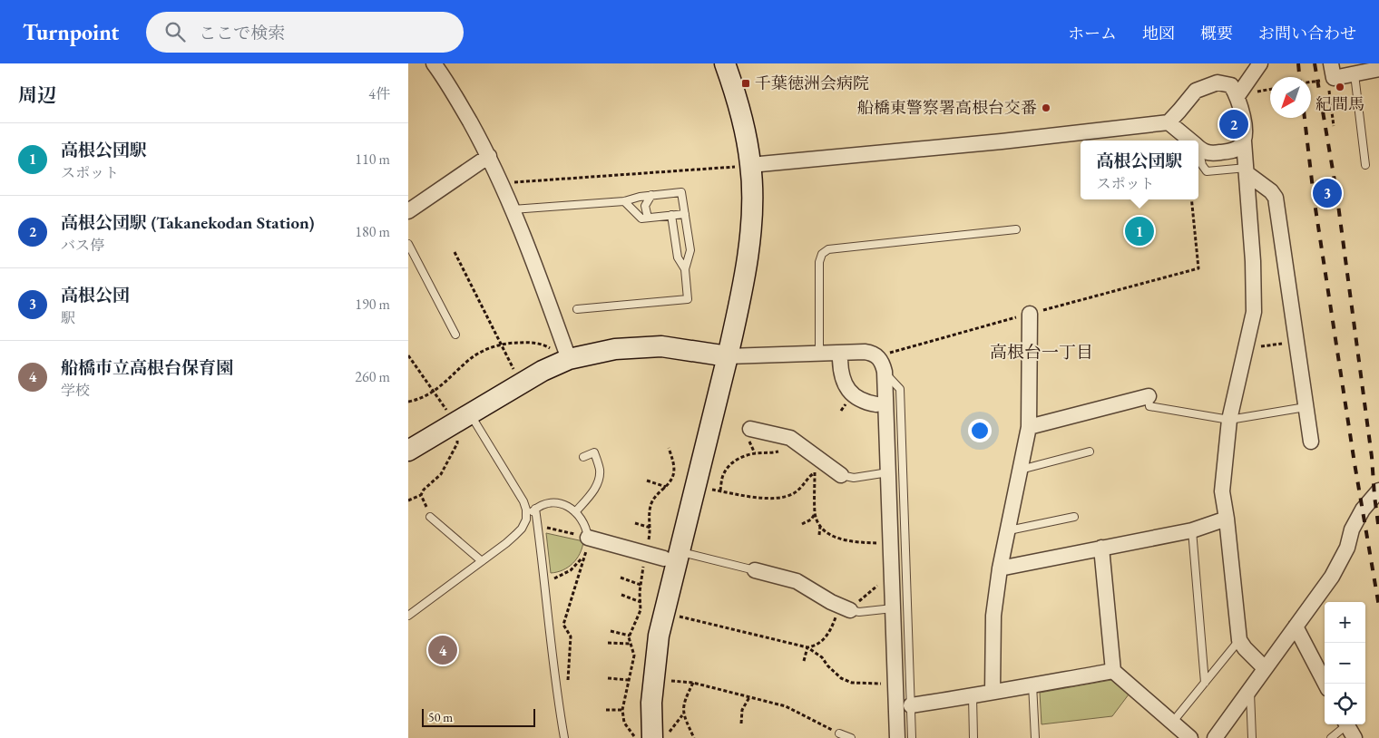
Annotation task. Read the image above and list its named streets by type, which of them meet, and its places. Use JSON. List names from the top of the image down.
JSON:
{
  "districts": ["高根台一丁目"],
  "places": {
    "transit": ["千葉徳洲会病院"],
    "other": ["紀間馬", "船橋東警察署高根台交番"]
  },
  "scale_bar": "50 m",
  "north": "bottom left",
  "page": {
    "header": "Turnpoint",
    "search": "ここで検索",
    "nav": [
      "ホーム",
      "地図",
      "概要",
      "お問い合わせ"
    ],
    "heading": ["周辺", "4件"],
    "pins": [
      "2",
      "3",
      "1",
      "4"
    ],
    "list": [
      {
        "mark": "1",
        "name": "高根公団駅",
        "note": "スポット",
        "value": "110 m"
      },
      {
        "mark": "2",
        "name": "高根公団駅 (Takanekodan Station)",
        "note": "バス停",
        "value": "180 m"
      },
      {
        "mark": "3",
        "name": "高根公団",
        "note": "駅",
        "value": "190 m"
      },
      {
        "mark": "4",
        "name": "船橋市立高根台保育園",
        "note": "学校",
        "value": "260 m"
      }
    ],
    "popup": ["高根公団駅", "スポット"],
    "map_buttons": ["+", "−"],
    "scale": "50 m"
  }
}
